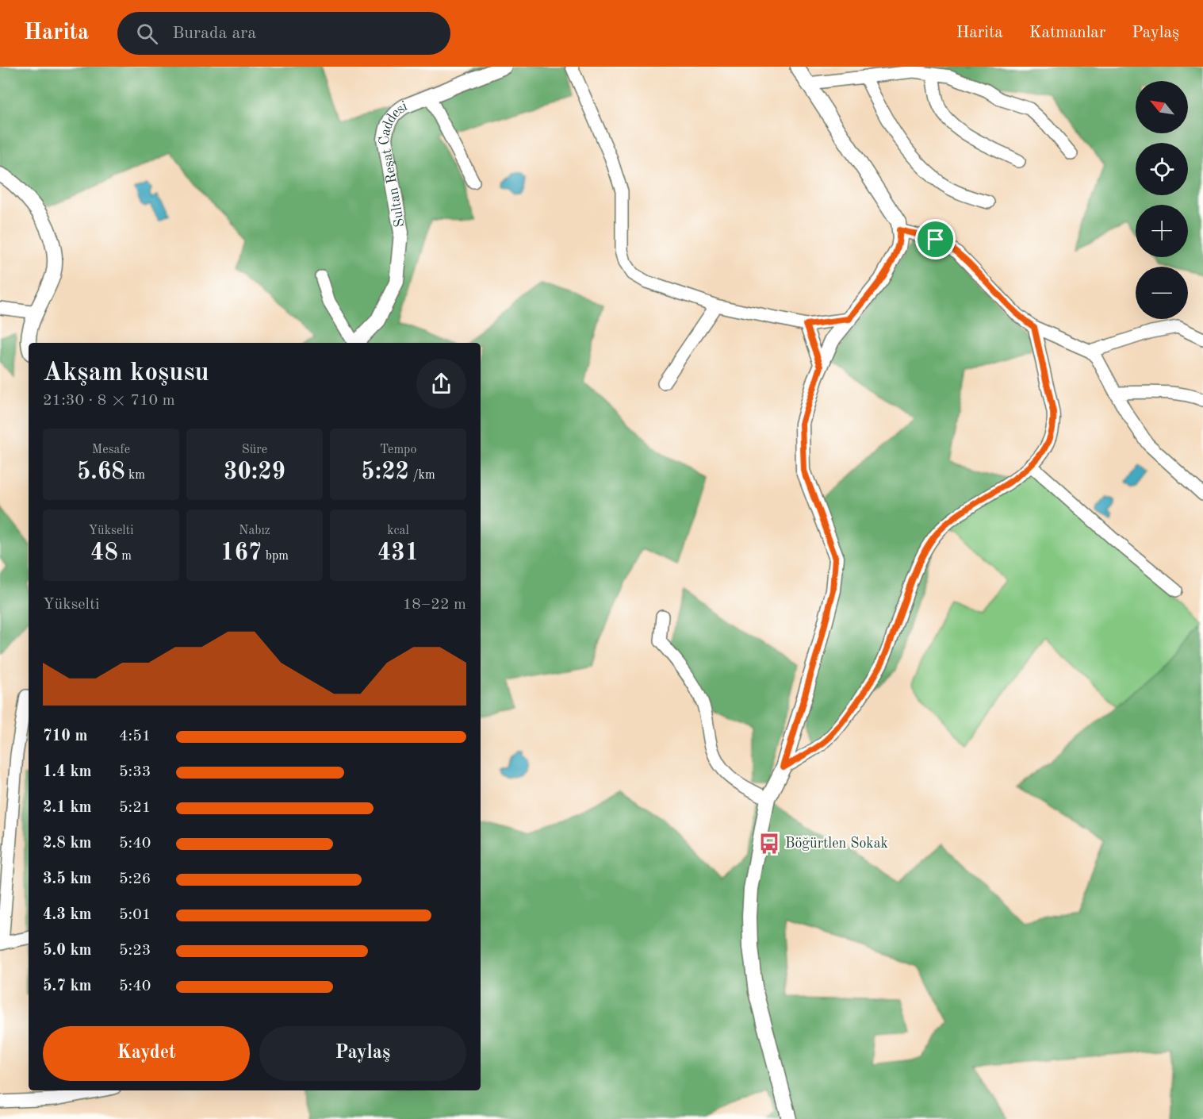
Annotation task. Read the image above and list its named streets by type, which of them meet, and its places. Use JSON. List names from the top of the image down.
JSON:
{
  "streets": {
    "street": ["Sultan Reşat Caddesi"]
  },
  "places": {
    "bus stop": ["Böğürtlen Sokak"]
  },
  "north": "top left",
  "page": {
    "header": "Harita",
    "search": "Burada ara",
    "nav": ["Harita", "Katmanlar", "Paylaş"],
    "map_buttons": ["+", "−"],
    "heading": ["Akşam koşusu", "21:30 · 8 × 710 m"],
    "stats": [
      ["Mesafe", "5.68 km"],
      ["Süre", "30:29"],
      ["Tempo", "5:22 /km"],
      ["Yükselti", "48 m"],
      ["Nabız", "167 bpm"],
      ["kcal", "431"]
    ],
    "chart": ["Yükselti", "18–22 m"],
    "list": [
      {
        "name": "710 m",
        "note": "4:51"
      },
      {
        "name": "1.4 km",
        "note": "5:33"
      },
      {
        "name": "2.1 km",
        "note": "5:21"
      },
      {
        "name": "2.8 km",
        "note": "5:40"
      },
      {
        "name": "3.5 km",
        "note": "5:26"
      },
      {
        "name": "4.3 km",
        "note": "5:01"
      },
      {
        "name": "5.0 km",
        "note": "5:23"
      },
      {
        "name": "5.7 km",
        "note": "5:40"
      }
    ],
    "buttons": ["Kaydet", "Paylaş"]
  }
}
